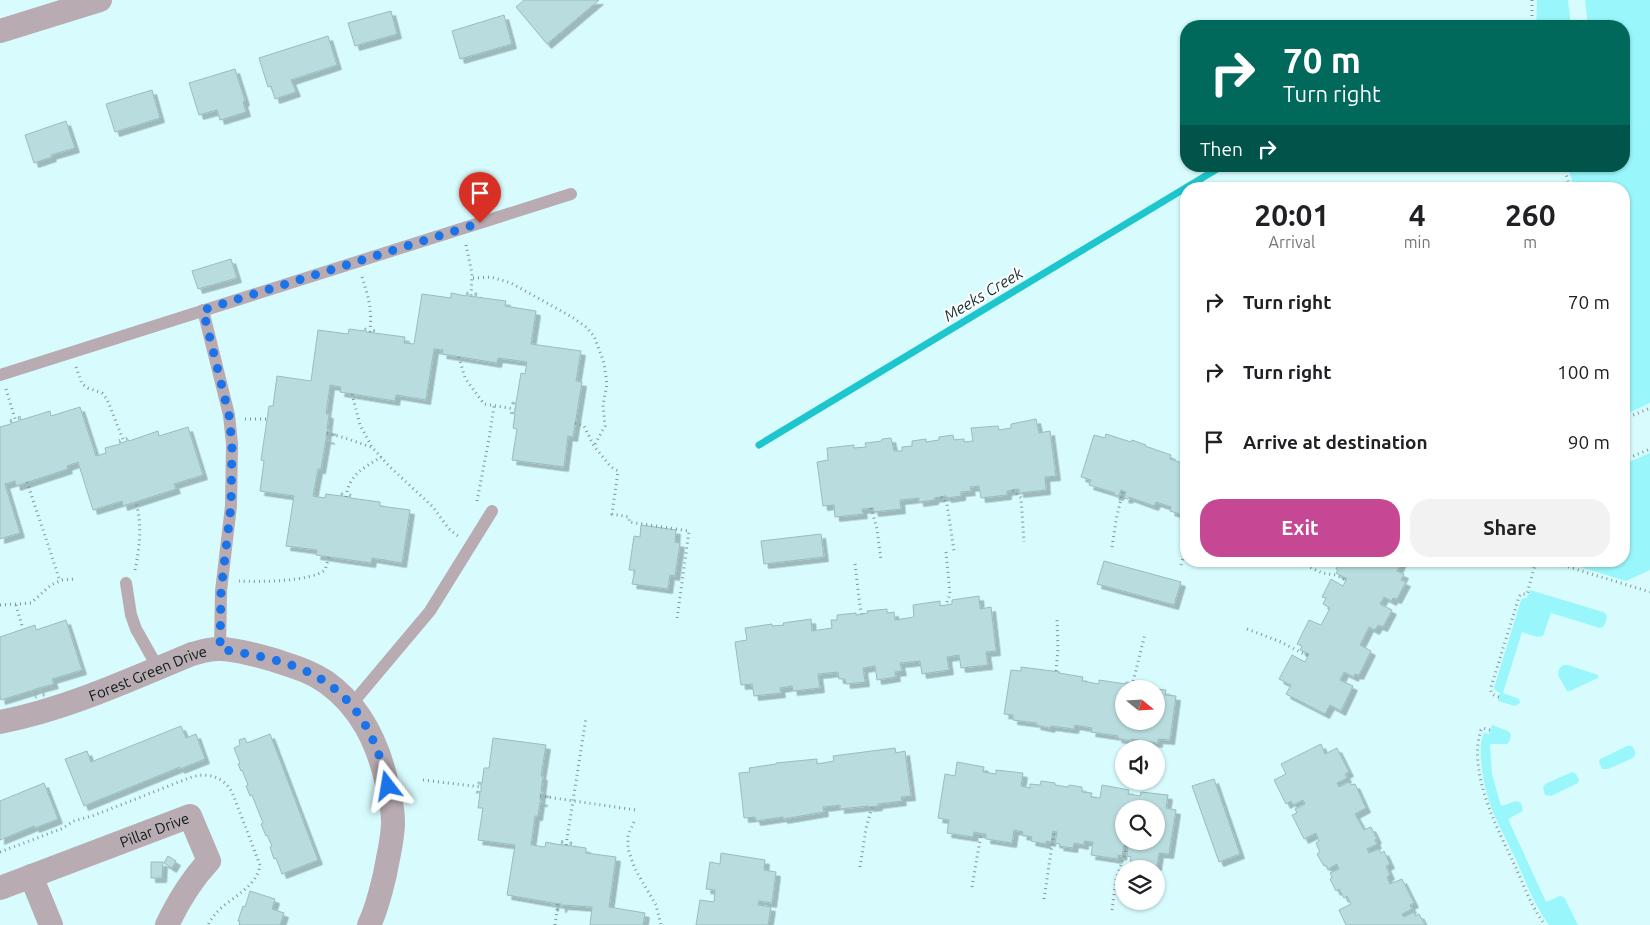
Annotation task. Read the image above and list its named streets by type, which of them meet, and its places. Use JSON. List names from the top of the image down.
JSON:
{
  "streets": {
    "street": ["Forest Green Drive", "Pillar Drive"]
  },
  "water": ["Meeks Creek"],
  "north": "right",
  "page": {
    "turn": ["70 m", "Turn right"],
    "then": "Then",
    "eta": [
      "20:01",
      "Arrival",
      "4",
      "min",
      "260",
      "m"
    ],
    "list": [
      {
        "name": "Turn right",
        "value": "70 m"
      },
      {
        "name": "Turn right",
        "value": "100 m"
      },
      {
        "name": "Arrive at destination",
        "value": "90 m"
      }
    ],
    "buttons": ["Exit", "Share"]
  }
}
